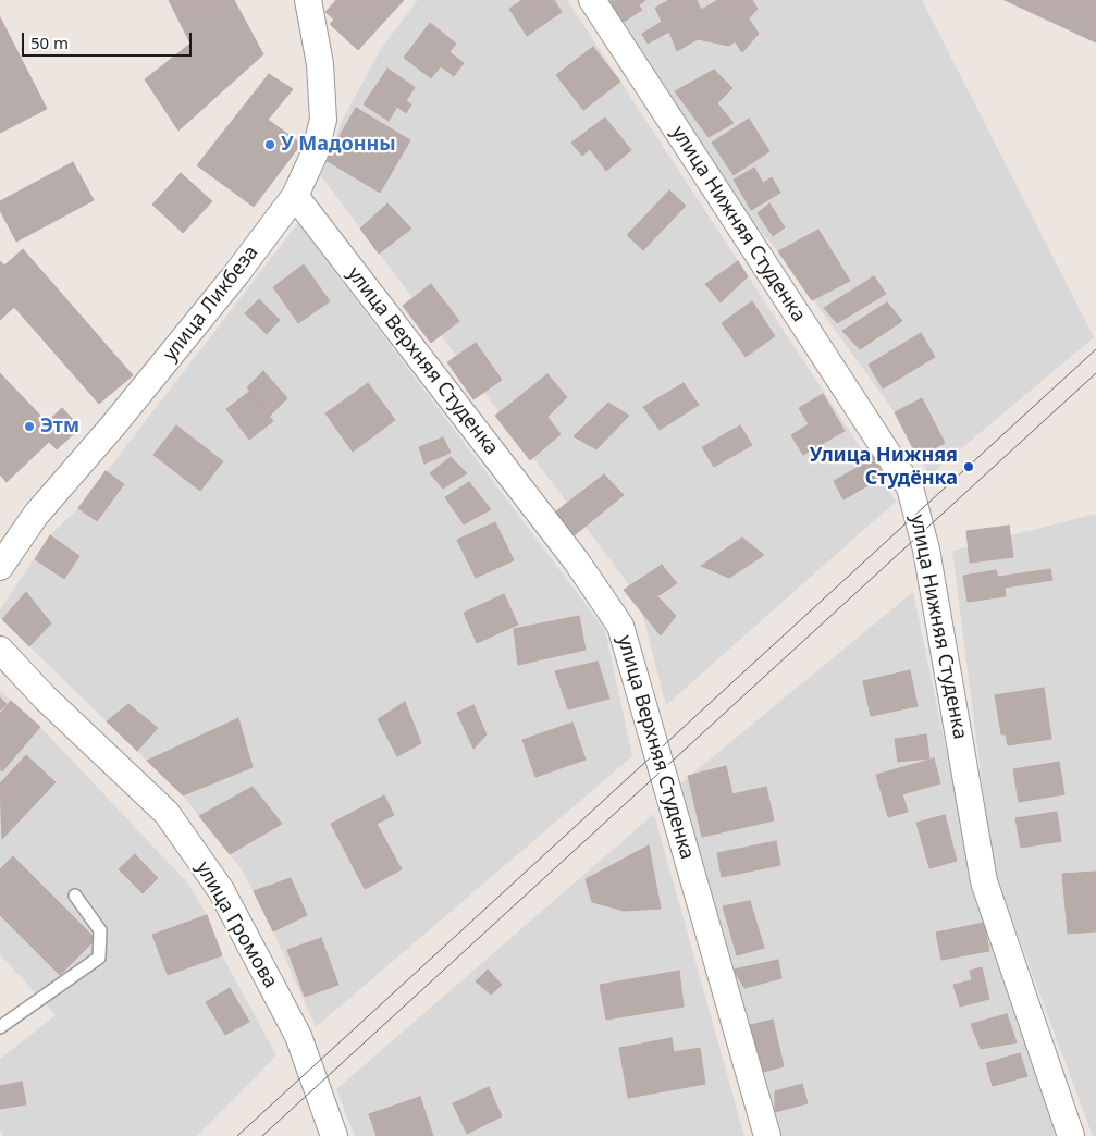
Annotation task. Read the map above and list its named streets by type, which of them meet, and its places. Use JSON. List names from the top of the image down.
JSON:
{
  "streets": {
    "street": [
      "улица Нижняя Cтуденкa",
      "улица Ликбеза",
      "улица Верхняя Студенка",
      "улица Громова"
    ]
  },
  "crossings": [
    ["улица Ликбеза", "улица Верхняя Студенка"]
  ],
  "places": ["У Мадонны", "Этм", "Улица Нижняя Студёнка"],
  "scale_bar": "50 m"
}
